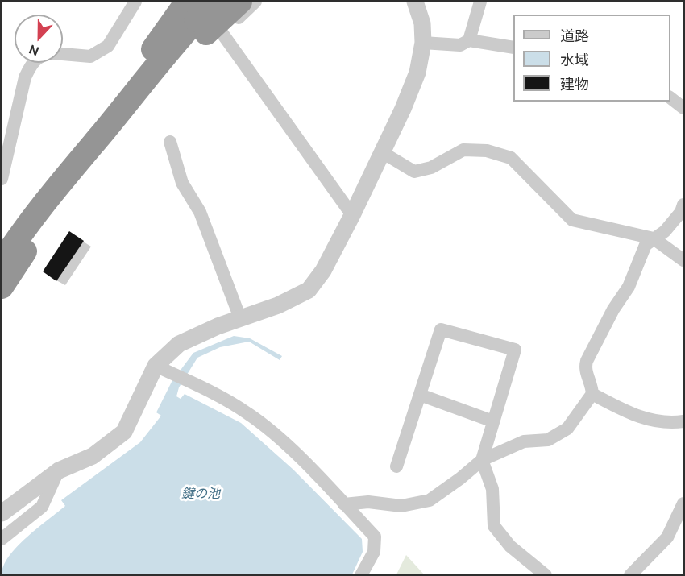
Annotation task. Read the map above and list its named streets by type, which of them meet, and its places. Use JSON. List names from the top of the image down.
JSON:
{
  "water": ["鍵の池"],
  "legend": ["道路", "水域", "建物"],
  "north": "bottom"
}
